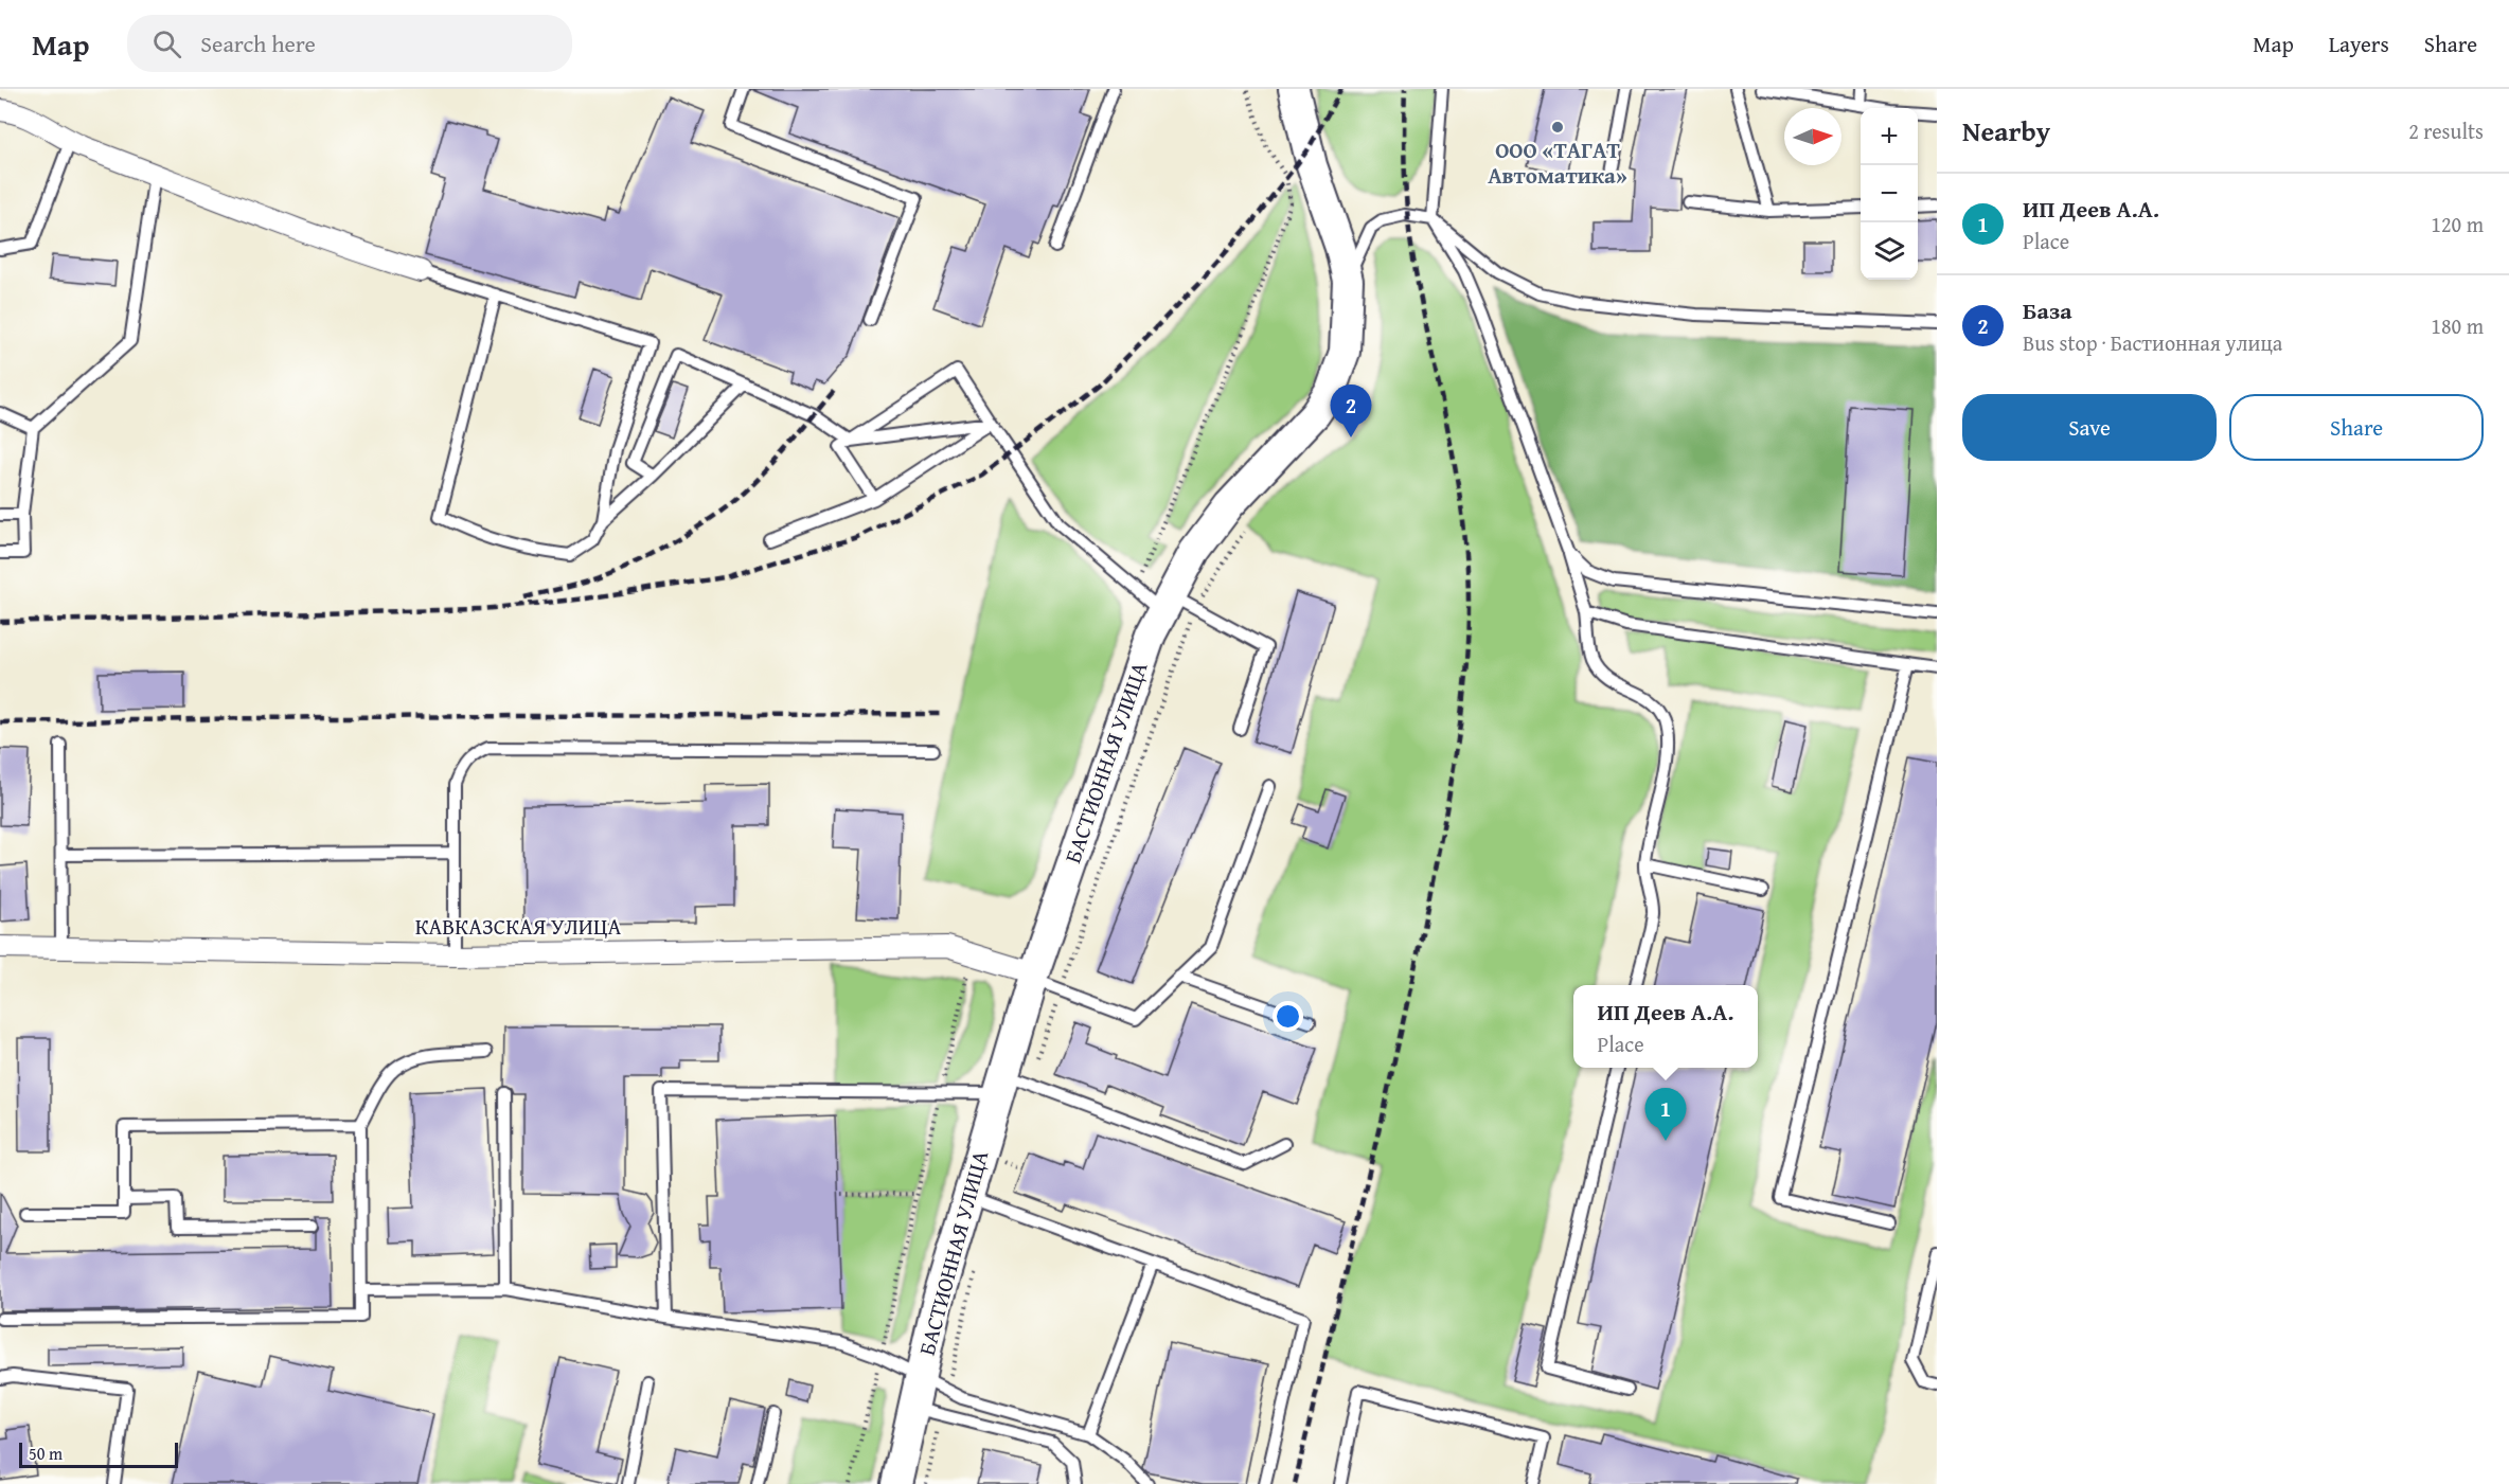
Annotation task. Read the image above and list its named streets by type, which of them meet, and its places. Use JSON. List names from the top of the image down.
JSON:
{
  "streets": {
    "main road": ["БАСТИОННАЯ УЛИЦА"],
    "street": ["КАВКАЗСКАЯ УЛИЦА"]
  },
  "crossings": [
    ["БАСТИОННАЯ УЛИЦА", "КАВКАЗСКАЯ УЛИЦА"]
  ],
  "places": ["ООО «ТАГАТ Автоматика»"],
  "scale_bar": "50 m",
  "north": "right",
  "page": {
    "header": "Map",
    "search": "Search here",
    "nav": ["Map", "Layers", "Share"],
    "heading": ["Nearby", "2 results"],
    "map_buttons": ["+", "−"],
    "list": [
      {
        "mark": "1",
        "name": "ИП Деев А.А.",
        "note": "Place",
        "value": "120 m"
      },
      {
        "mark": "2",
        "name": "База",
        "note": "Bus stop · Бастионная улица",
        "value": "180 m"
      }
    ],
    "buttons": ["Save", "Share"],
    "pins": ["2", "1"],
    "popup": ["ИП Деев А.А.", "Place"],
    "scale": "50 m"
  }
}
